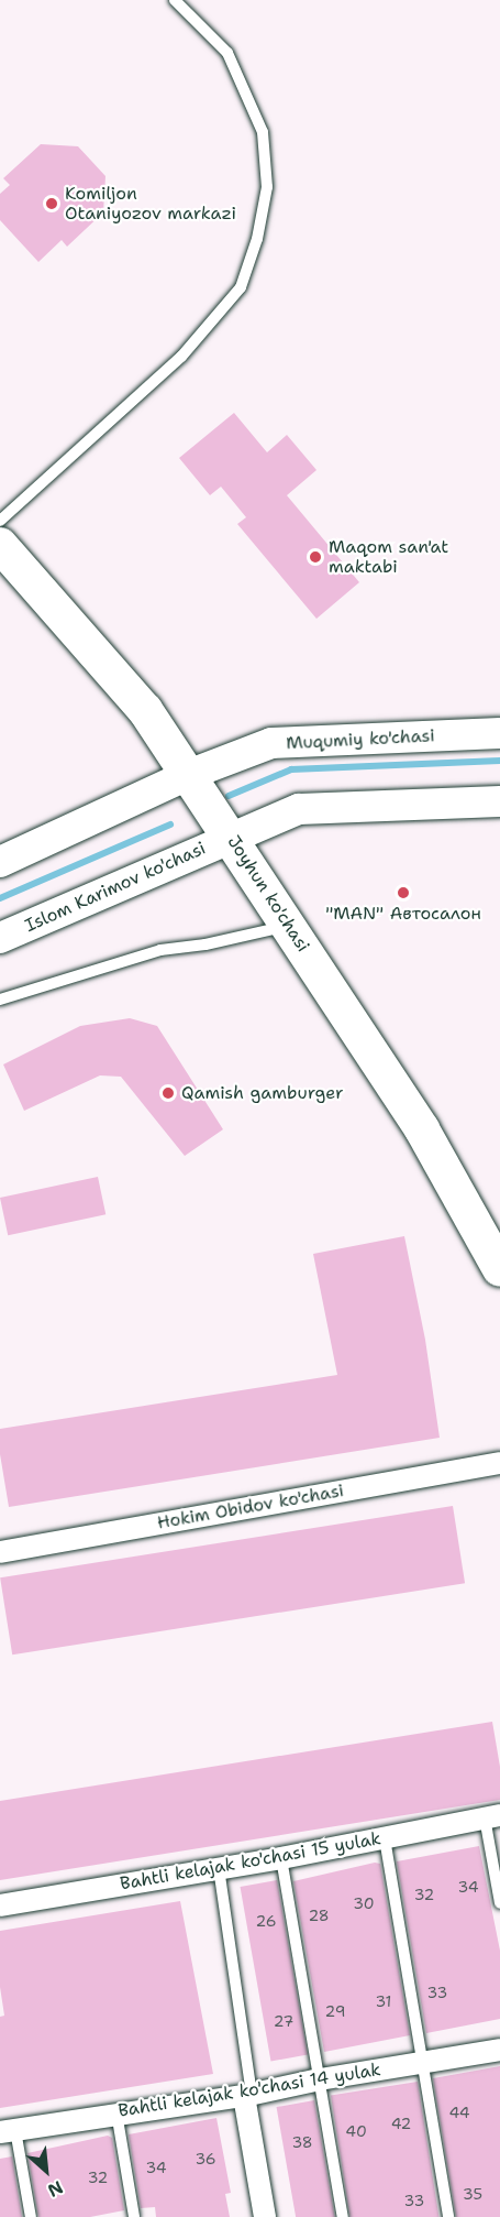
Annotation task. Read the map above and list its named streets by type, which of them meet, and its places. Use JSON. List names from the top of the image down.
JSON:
{
  "streets": {
    "main road": ["Muqumiy ko'chasi", "Islom Karimov ko'chasi", "Joyhun ko'chasi"],
    "street": ["Hokim Obidov ko'chasi", "Bahtli kelajak ko'chasi 15 yulak", "Bahtli kelajak ko'chasi 14 yulak"]
  },
  "crossings": [
    ["Muqumiy ko'chasi", "Joyhun ko'chasi"],
    ["Islom Karimov ko'chasi", "Joyhun ko'chasi"]
  ],
  "places": [
    "Komiljon Otaniyozov markazi",
    "Maqom san'at maktabi",
    "\"MAN\" Автосалон",
    "Qamish gamburger"
  ],
  "house_numbers": [
    "34",
    "32",
    "30",
    "28",
    "26",
    "33",
    "31",
    "29",
    "27",
    "44",
    "42",
    "40",
    "38",
    "36",
    "34",
    "32",
    "35",
    "33"
  ],
  "north": "bottom right"
}
